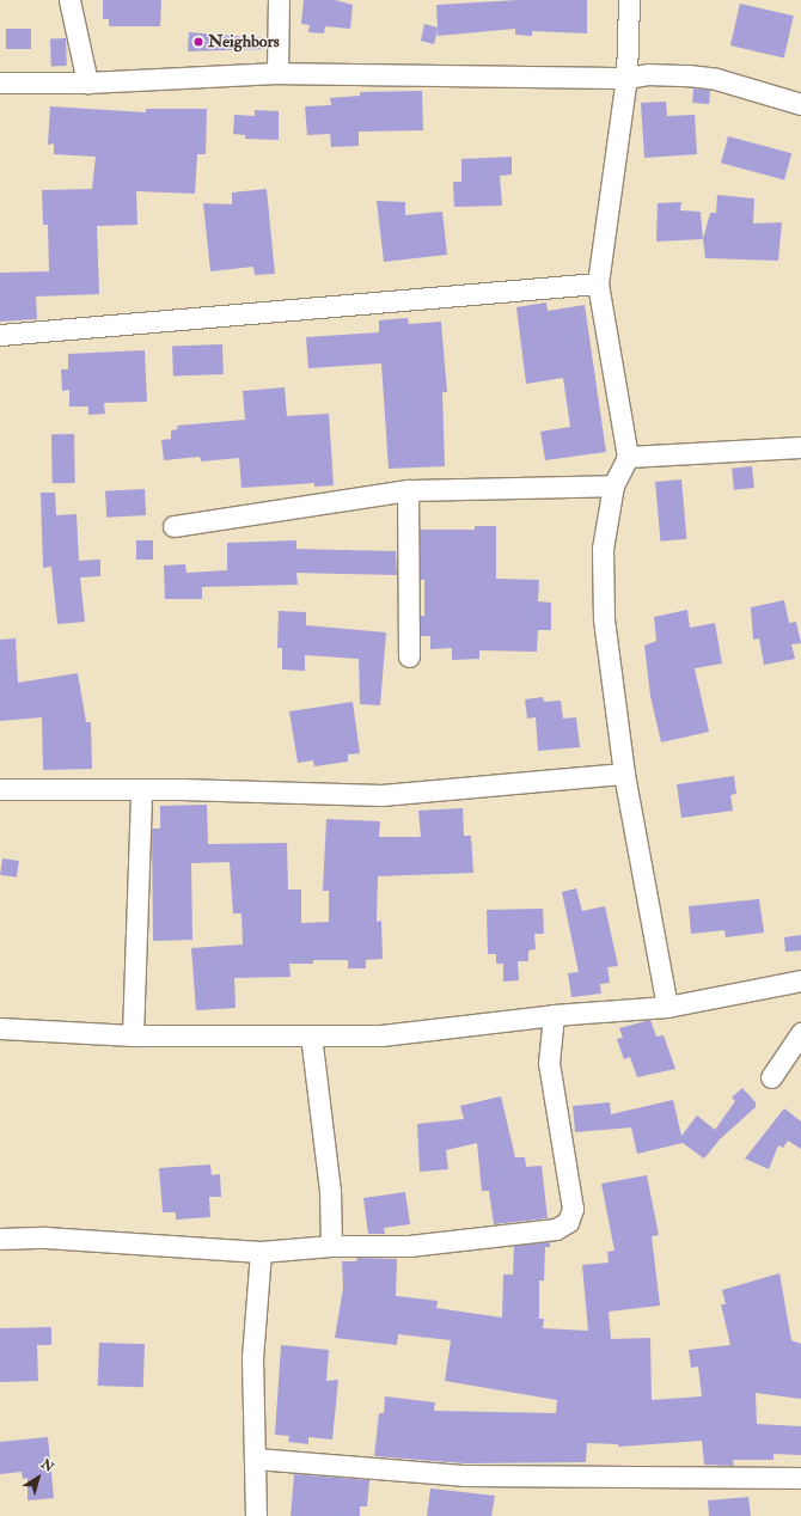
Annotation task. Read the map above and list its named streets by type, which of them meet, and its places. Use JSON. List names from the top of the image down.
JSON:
{
  "places": ["Neighbors"],
  "north": "top right"
}
